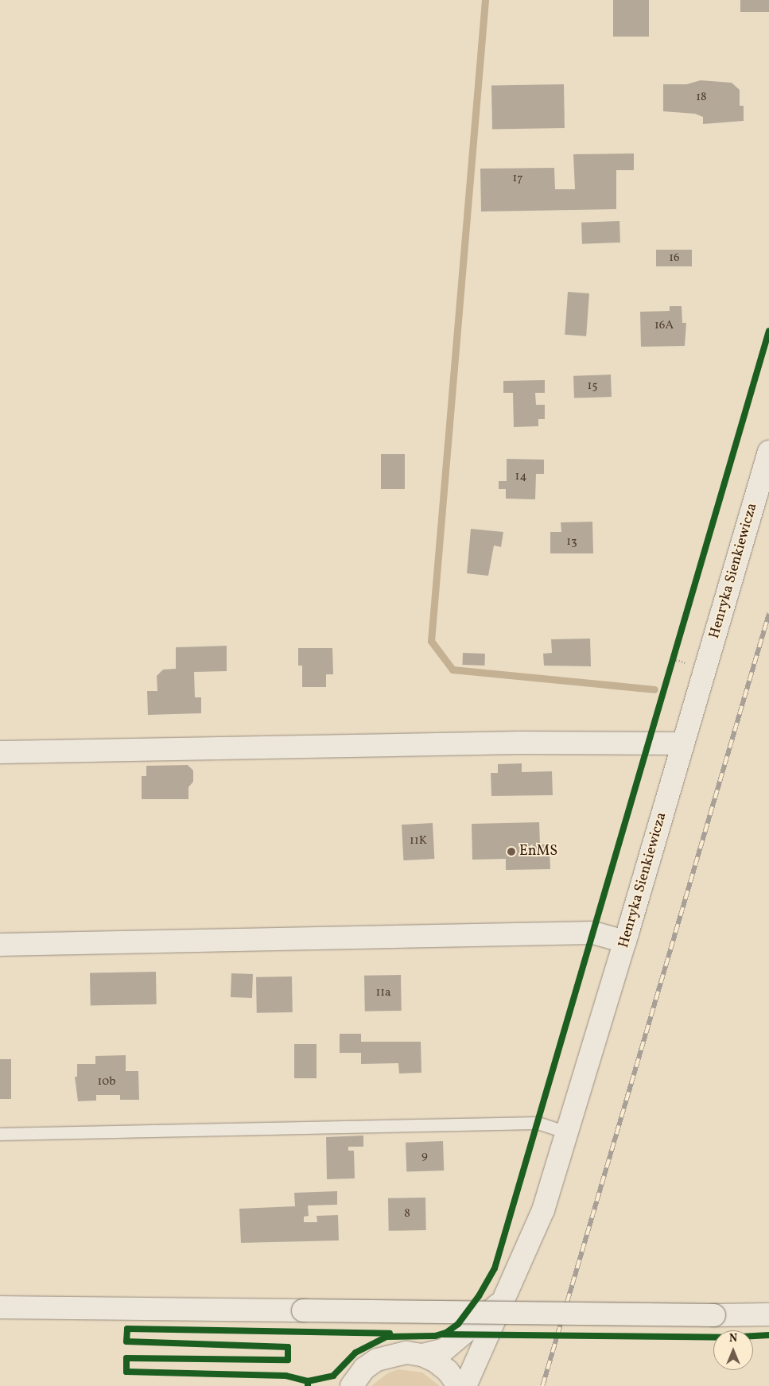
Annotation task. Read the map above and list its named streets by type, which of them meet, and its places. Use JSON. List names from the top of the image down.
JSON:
{
  "streets": {
    "main road": ["Henryka Sienkiewicza"]
  },
  "places": ["EnMS"],
  "house_numbers": [
    "18",
    "17",
    "16",
    "16A",
    "15",
    "14",
    "13",
    "11K",
    "11a",
    "10b",
    "9",
    "8"
  ],
  "north": "top"
}
